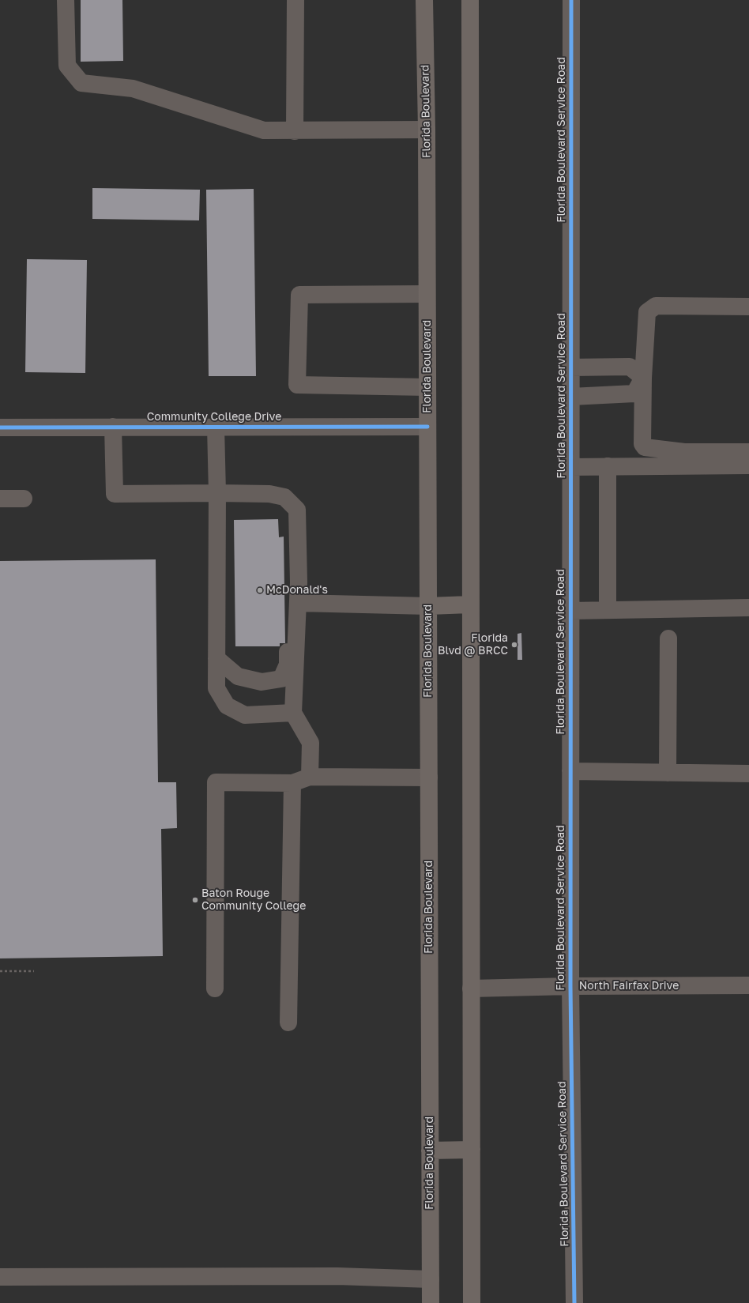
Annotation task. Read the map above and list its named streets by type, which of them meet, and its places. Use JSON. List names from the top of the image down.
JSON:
{
  "streets": {
    "main road": ["Florida Boulevard"],
    "street": ["Florida Boulevard Service Road", "Community College Drive", "North Fairfax Drive"]
  },
  "crossings": [
    ["Florida Boulevard", "Community College Drive"],
    ["Florida Boulevard Service Road", "North Fairfax Drive"]
  ],
  "places": ["McDonald's", "Florida Blvd @ BRCC", "Baton Rouge Community College"]
}
